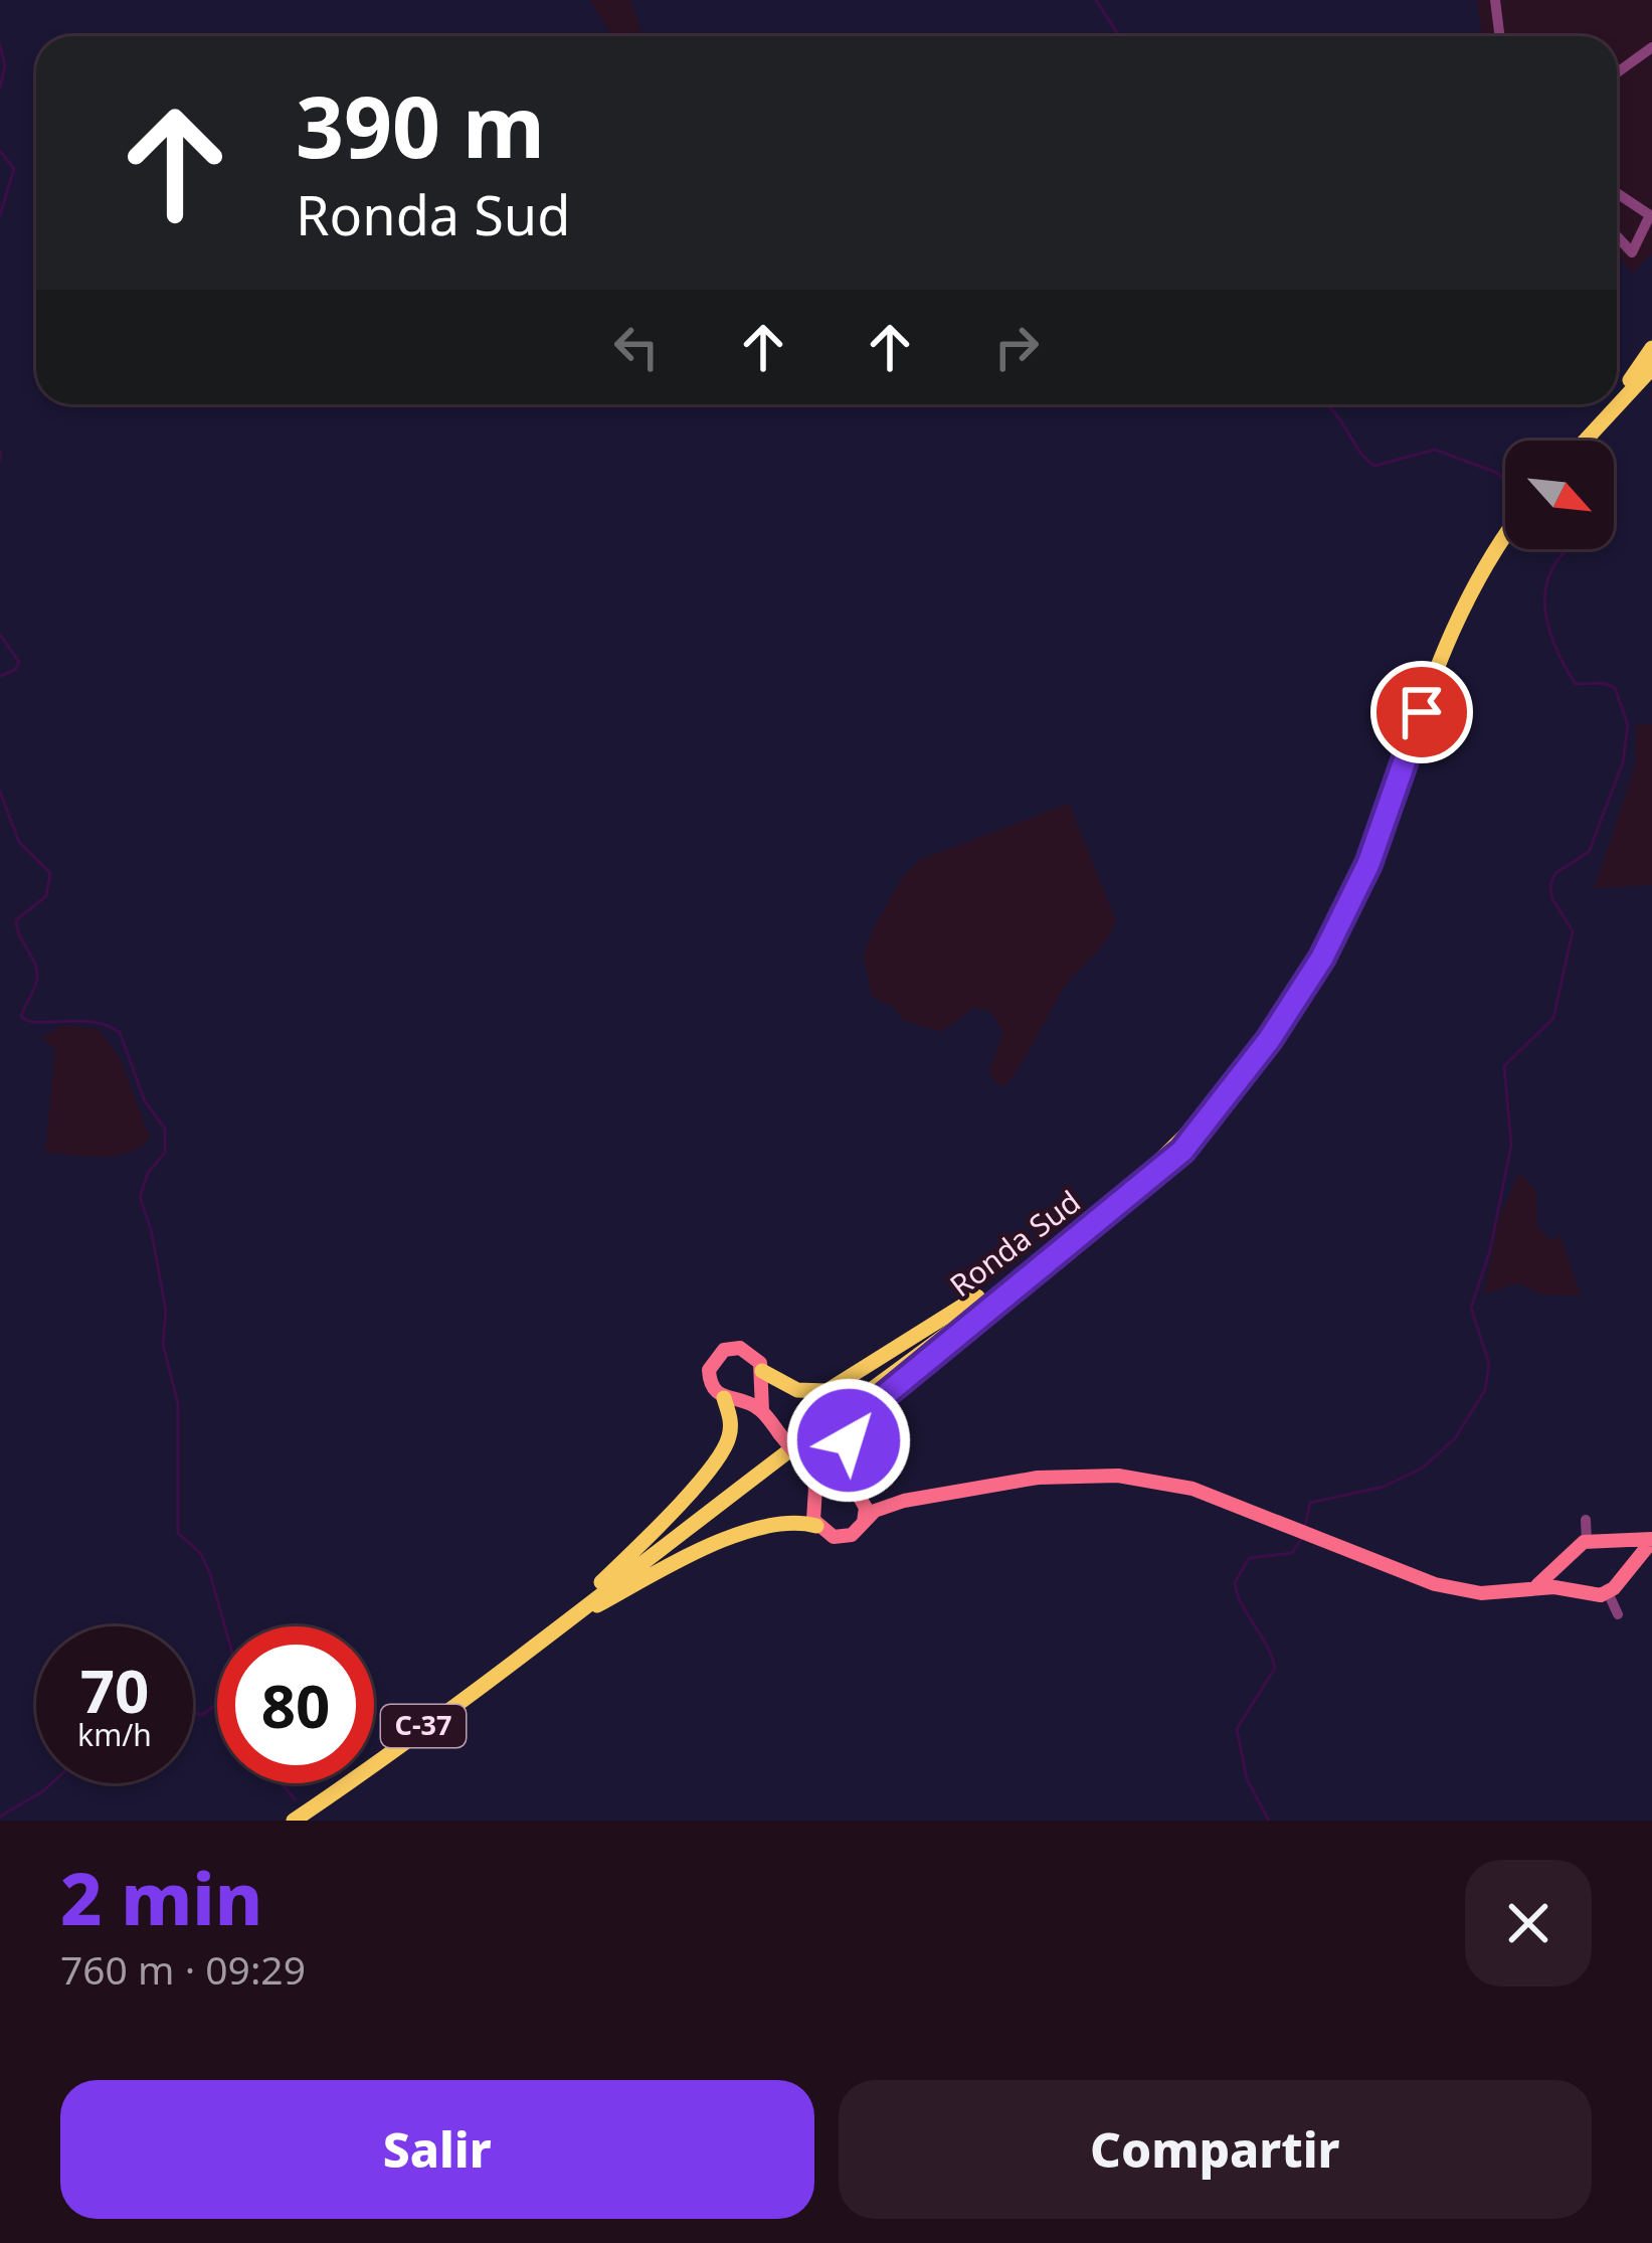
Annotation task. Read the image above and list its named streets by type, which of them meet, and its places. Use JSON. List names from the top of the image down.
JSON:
{
  "streets": {
    "highway": ["Ronda Sud", "C-37"]
  },
  "north": "bottom right",
  "page": {
    "turn": ["390 m", "Ronda Sud"],
    "speed": "70 km/h",
    "limit": "80",
    "heading": ["2 min", "760 m · 09:29"],
    "buttons": ["Salir", "Compartir"]
  }
}
